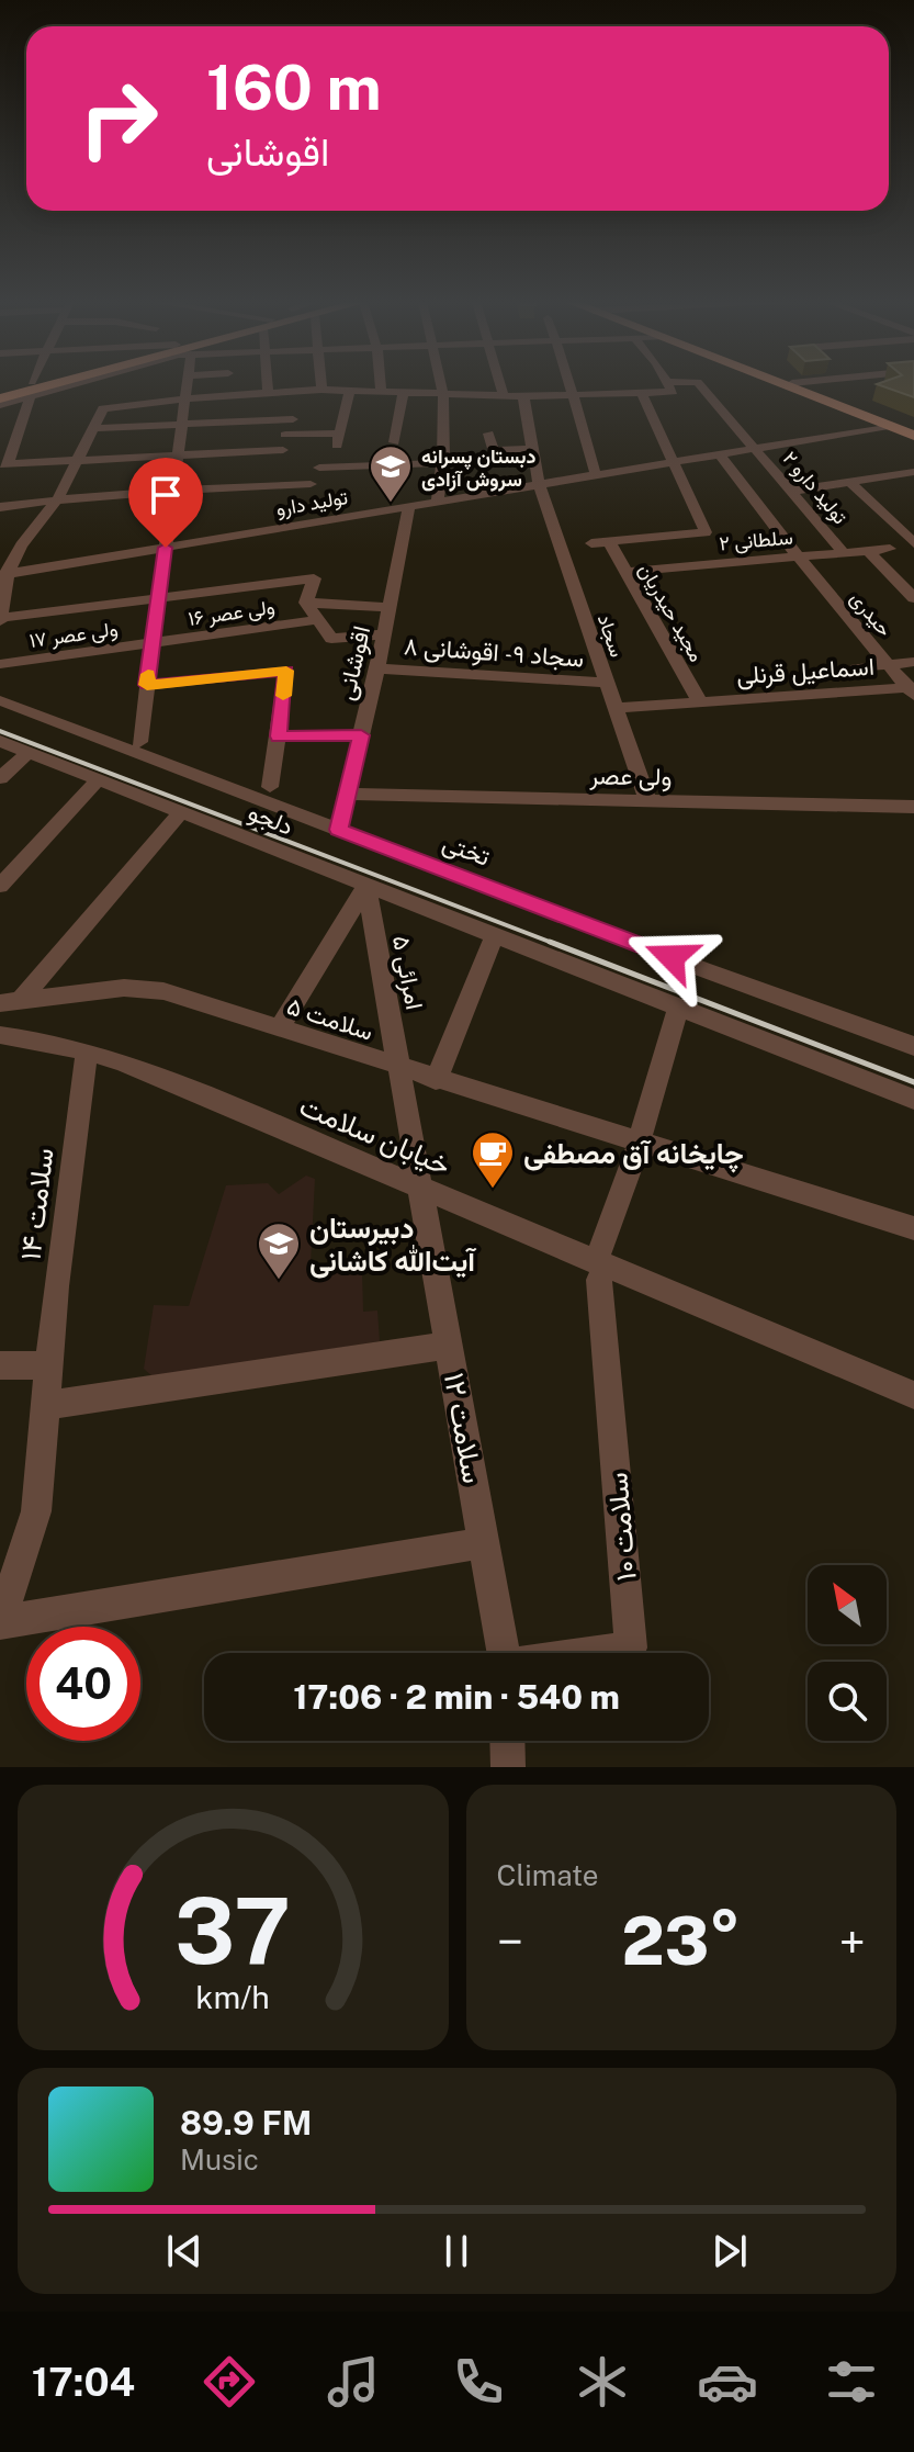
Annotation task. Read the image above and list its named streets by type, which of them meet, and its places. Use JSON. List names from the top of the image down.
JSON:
{
  "streets": {
    "street": [
      "تولید دارو ۲",
      "تولید دارو",
      "۲ سلطانی",
      "ولی عصر ۱۶",
      "مجید حیدریان",
      "حیدری",
      "ولی عصر ۱۷",
      "سجاد",
      "سجاد ۹ - اقوشانی ۸",
      "اقوشانی",
      "اسماعیل قرنلی",
      "ولی عصر",
      "دلجو",
      "تختی",
      "امرائی ۵",
      "سلامت ۵",
      "خیابان سلامت",
      "سلامت ۱۴",
      "سلامت ۱۲",
      "سلامت ۱۰"
    ]
  },
  "crossings": [
    ["تولید دارو ۲", "تولید دارو"],
    ["تولید دارو ۲", "۲ سلطانی"],
    ["تولید دارو", "حیدری"],
    ["تولید دارو", "سجاد"],
    ["تولید دارو", "اقوشانی"],
    ["۲ سلطانی", "مجید حیدریان"],
    ["۲ سلطانی", "حیدری"],
    ["ولی عصر ۱۶", "ولی عصر ۱۷"],
    ["مجید حیدریان", "اسماعیل قرنلی"],
    ["حیدری", "اسماعیل قرنلی"],
    ["سجاد", "سجاد ۹ - اقوشانی ۸"],
    ["سجاد", "اسماعیل قرنلی"],
    ["سجاد", "ولی عصر"],
    ["سجاد ۹ - اقوشانی ۸", "اقوشانی"],
    ["اقوشانی", "ولی عصر"],
    ["اقوشانی", "تختی"],
    ["دلجو", "امرائی ۵"],
    ["امرائی ۵", "سلامت ۵"],
    ["امرائی ۵", "خیابان سلامت"],
    ["امرائی ۵", "سلامت ۱۲"],
    ["خیابان سلامت", "سلامت ۱۴"],
    ["خیابان سلامت", "سلامت ۱۲"],
    ["خیابان سلامت", "سلامت ۱۰"]
  ],
  "places": {
    "school or university": ["دبستان پسرانه سروش آزادی", "دبیرستان آیت‌الله کاشانی"],
    "cafe": ["چایخانه آق مصطفی"]
  },
  "north": "top left",
  "page": {
    "turn": ["160 m", "اقوشانی"],
    "limit": "40",
    "trip": "17:06 · 2 min · 540 m",
    "tile": "Climate",
    "heat": ["−", "23°", "+"],
    "song": ["89.9 FM", "Music"],
    "tabs": "17:04",
    "gauge": ["37", "km/h"]
  }
}
